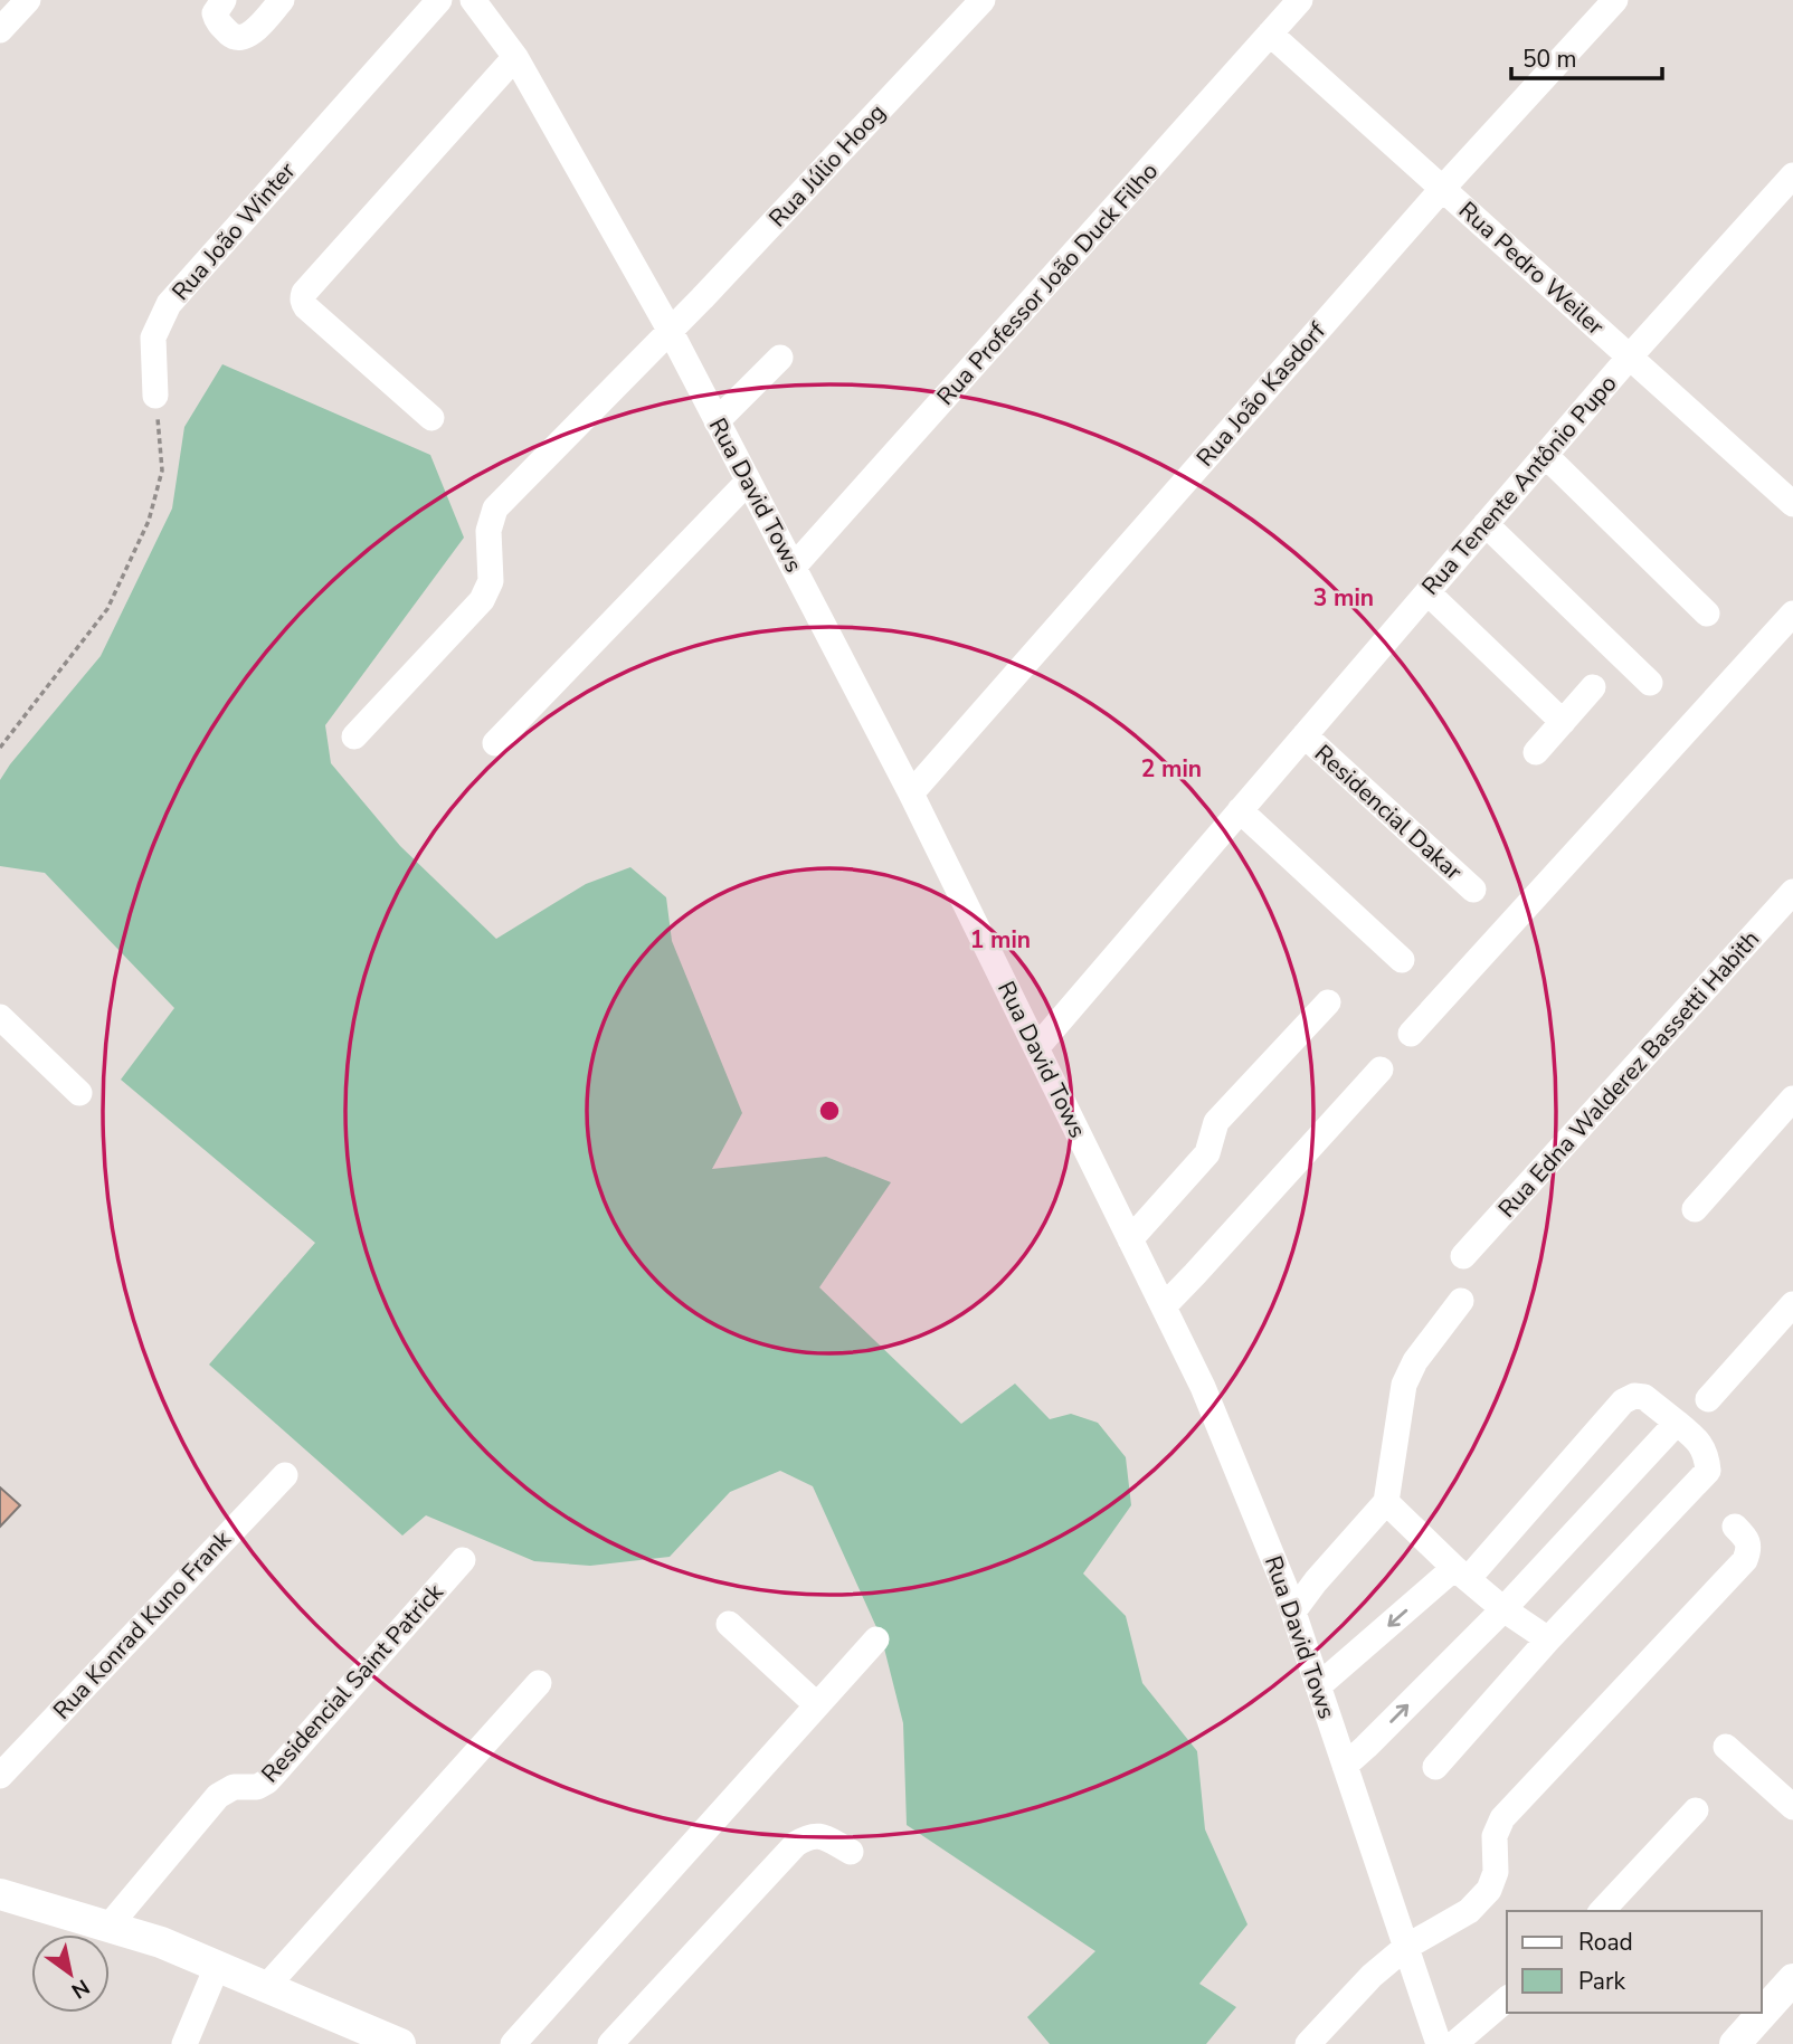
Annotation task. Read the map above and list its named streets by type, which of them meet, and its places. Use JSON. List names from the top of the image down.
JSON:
{
  "streets": {
    "street": [
      "Rua Júlio Hoog",
      "Rua João Winter",
      "Rua Pedro Weiler",
      "Rua Professor João Duck Filho",
      "Rua João Kasdorf",
      "Rua Tenente Antônio Pupo",
      "Rua David Tows",
      "Residencial Dakar",
      "Rua Edna Walderez Bassetti Habith",
      "Rua Konrad Kuno Frank",
      "Residencial Saint Patrick"
    ]
  },
  "crossings": [
    ["Rua Júlio Hoog", "Rua David Tows"],
    ["Rua Pedro Weiler", "Rua Professor João Duck Filho"],
    ["Rua Pedro Weiler", "Rua João Kasdorf"],
    ["Rua Pedro Weiler", "Rua Tenente Antônio Pupo"],
    ["Rua Professor João Duck Filho", "Rua David Tows"],
    ["Rua João Kasdorf", "Rua David Tows"],
    ["Rua Tenente Antônio Pupo", "Rua David Tows"],
    ["Rua Tenente Antônio Pupo", "Residencial Dakar"]
  ],
  "legend": ["Road", "Park"],
  "scale_bar": "50 m",
  "north": "bottom right",
  "rings": ["3 min", "2 min", "1 min"]
}
